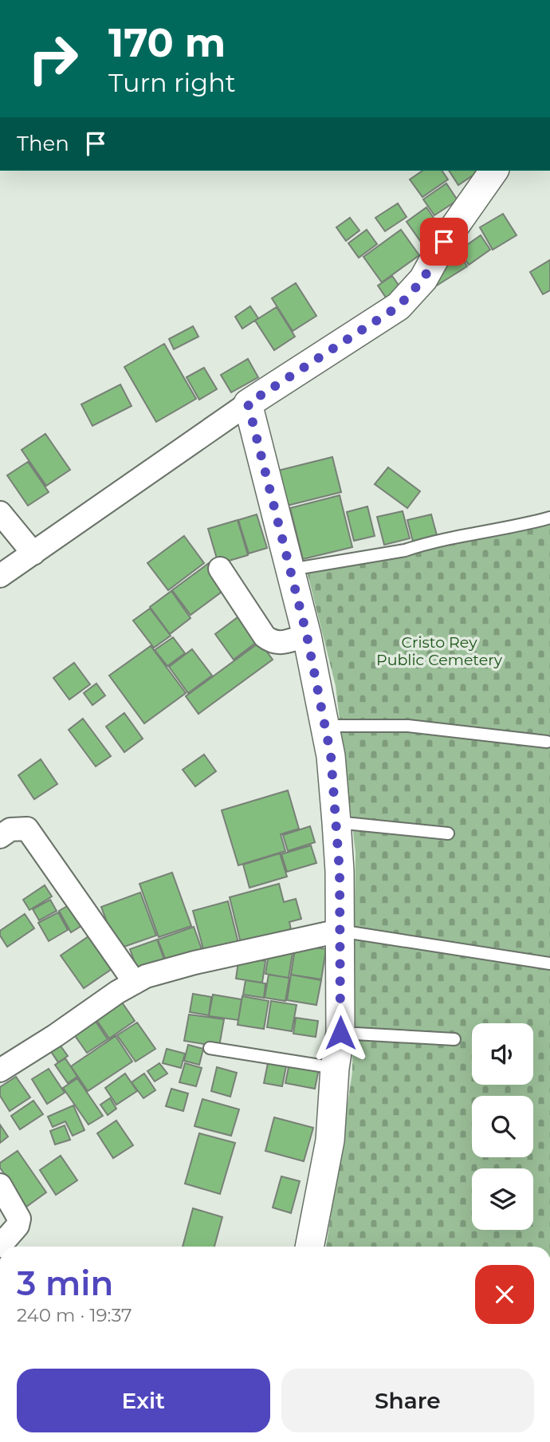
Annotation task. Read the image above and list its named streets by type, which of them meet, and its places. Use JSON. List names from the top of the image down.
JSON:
{
  "parks": ["Cristo Rey Public Cemetery"],
  "page": {
    "turn": ["170 m", "Turn right"],
    "then": "Then",
    "heading": ["3 min", "240 m · 19:37"],
    "buttons": ["Exit", "Share"]
  }
}
